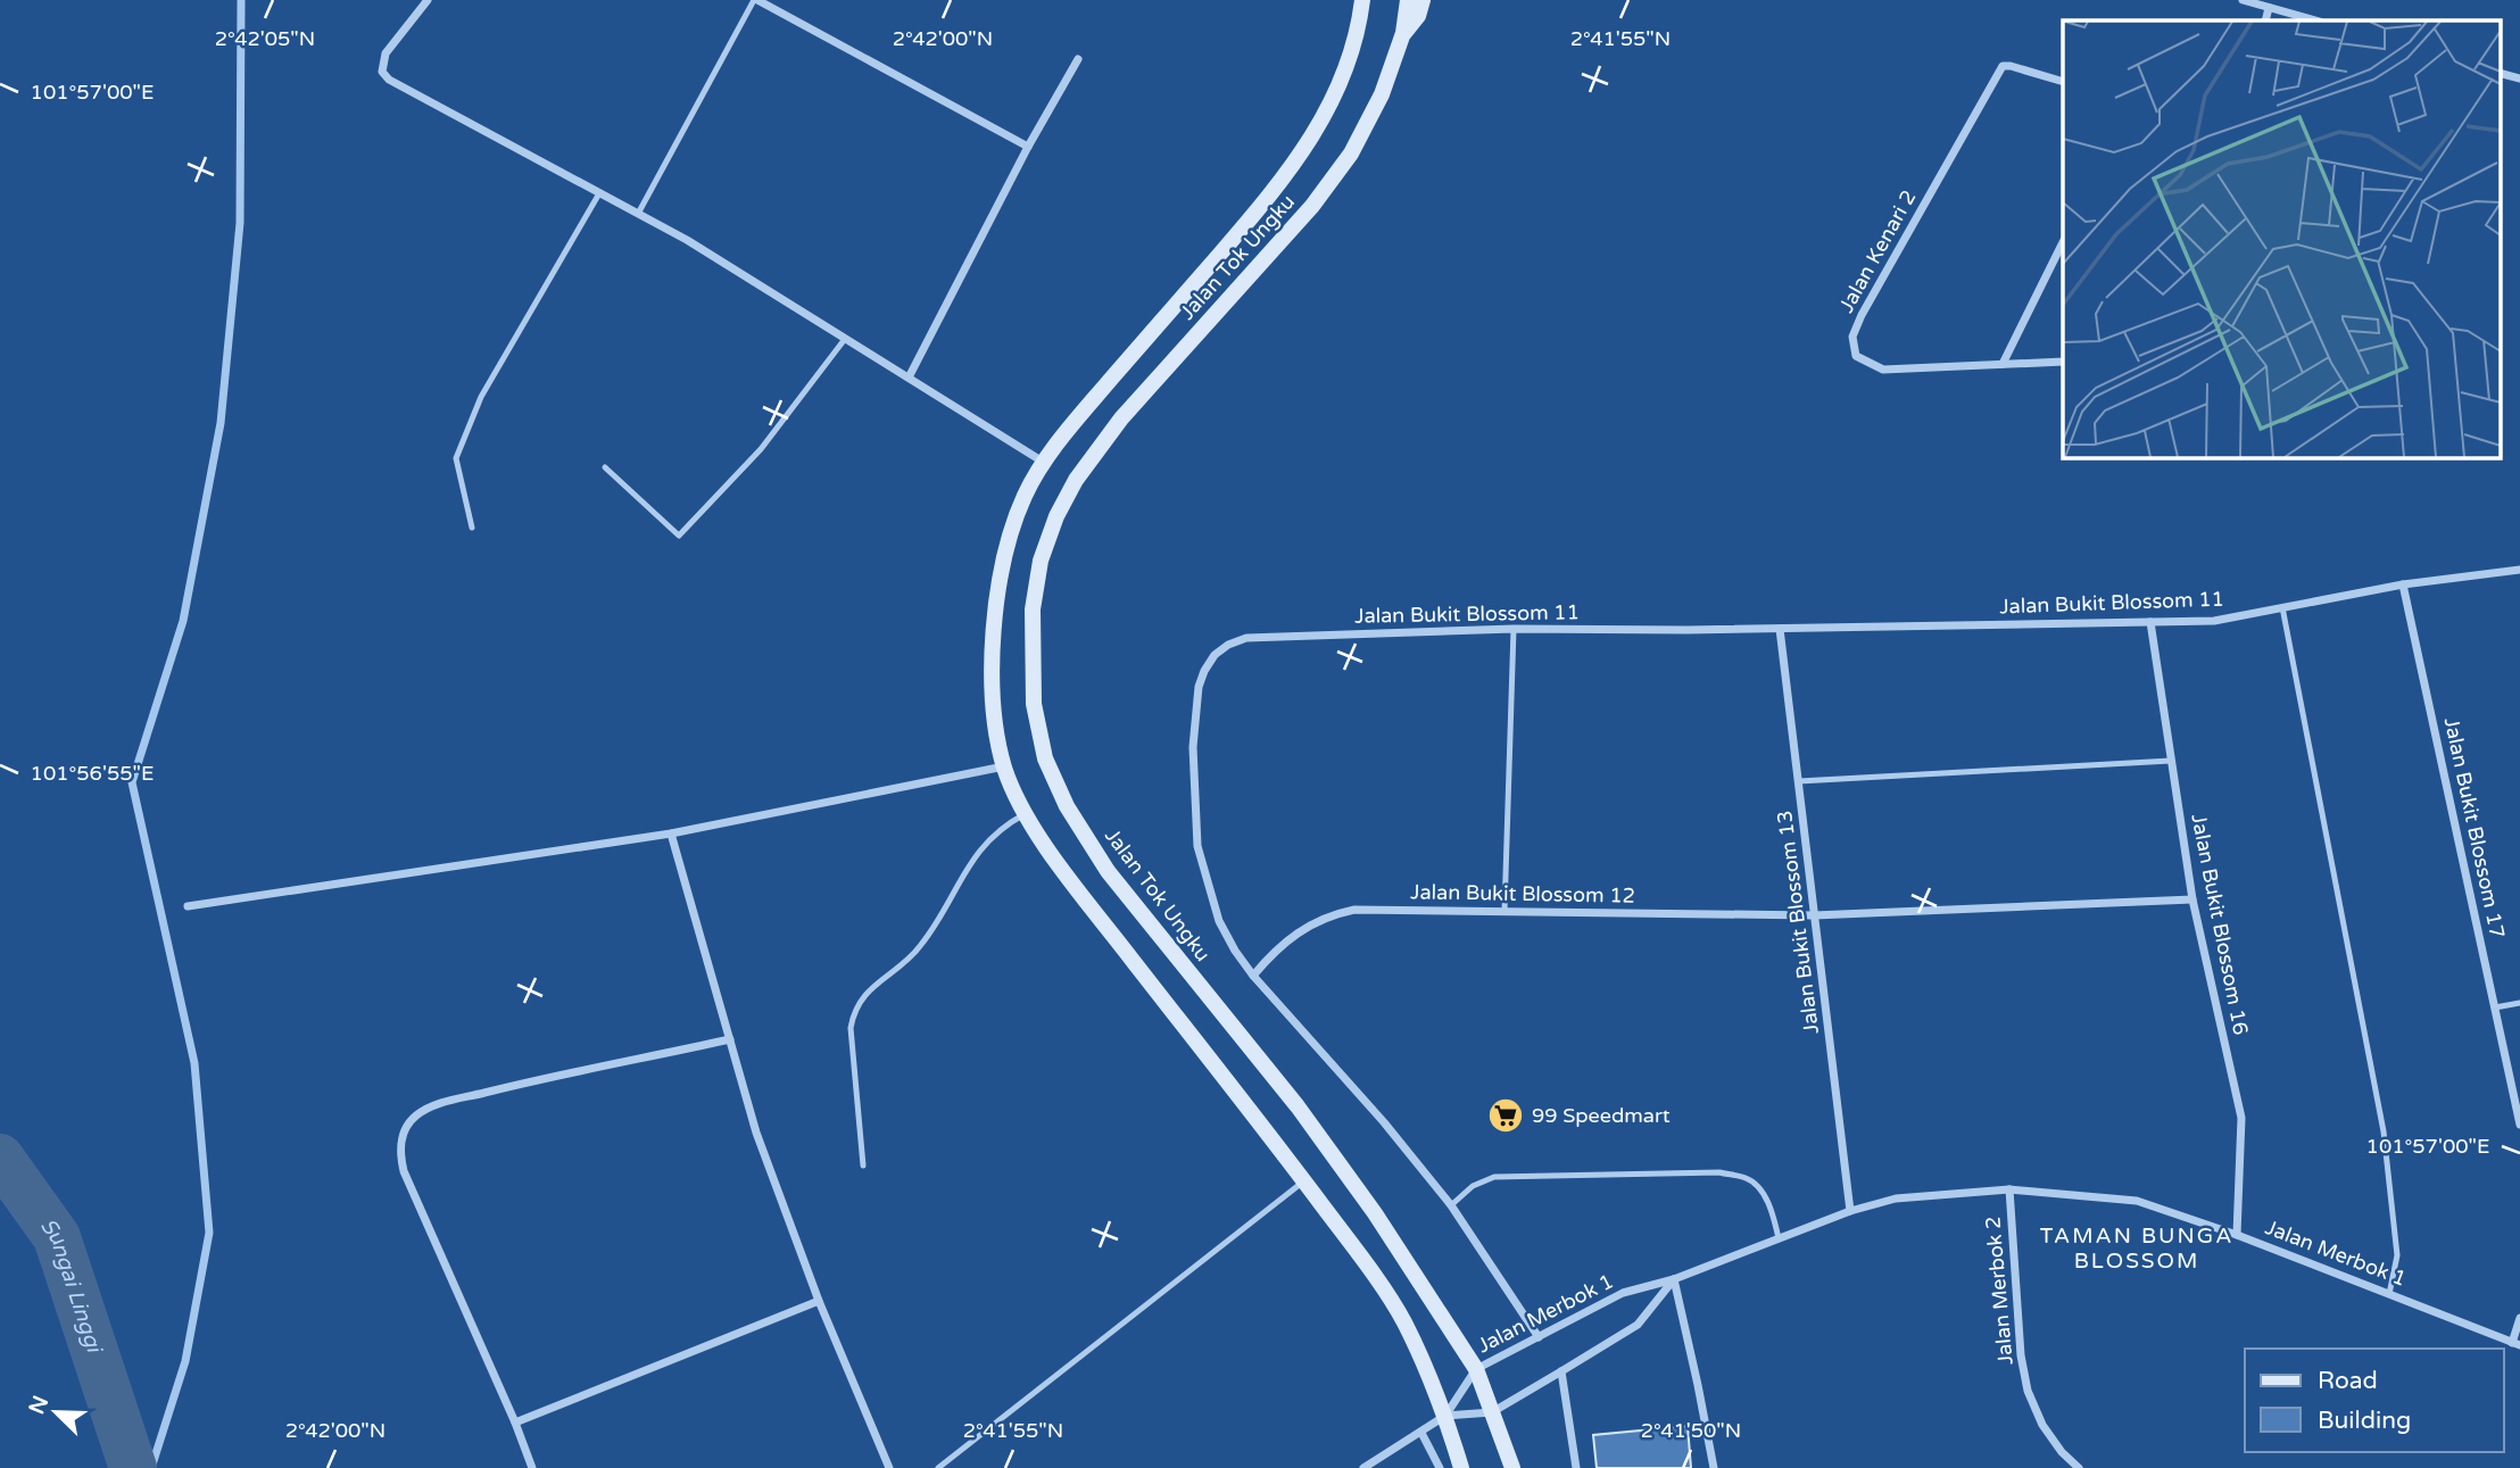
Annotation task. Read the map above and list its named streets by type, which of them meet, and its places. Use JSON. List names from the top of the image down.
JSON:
{
  "streets": {
    "main road": ["Jalan Tok Ungku"],
    "street": [
      "Jalan Kenari 2",
      "Jalan Bukit Blossom 11",
      "Jalan Bukit Blossom 17",
      "Jalan Bukit Blossom 12",
      "Jalan Bukit Blossom 13",
      "Jalan Bukit Blossom 16",
      "Jalan Merbok 1",
      "Jalan Merbok 2"
    ]
  },
  "crossings": [
    ["Jalan Tok Ungku", "Jalan Merbok 1"],
    ["Jalan Bukit Blossom 11", "Jalan Bukit Blossom 17"],
    ["Jalan Bukit Blossom 11", "Jalan Bukit Blossom 12"],
    ["Jalan Bukit Blossom 11", "Jalan Bukit Blossom 13"],
    ["Jalan Bukit Blossom 11", "Jalan Bukit Blossom 16"],
    ["Jalan Bukit Blossom 11", "Jalan Merbok 1"],
    ["Jalan Bukit Blossom 12", "Jalan Bukit Blossom 13"],
    ["Jalan Bukit Blossom 12", "Jalan Bukit Blossom 16"],
    ["Jalan Bukit Blossom 13", "Jalan Merbok 1"],
    ["Jalan Bukit Blossom 16", "Jalan Merbok 1"],
    ["Jalan Merbok 1", "Jalan Merbok 2"]
  ],
  "districts": ["TAMAN BUNGA BLOSSOM"],
  "water": ["Sungai Linggi"],
  "places": {
    "supermarket": ["99 Speedmart"]
  },
  "legend": ["Road", "Building"],
  "north": "top left",
  "coordinates": [
    "2°42'00\"N",
    "2°42'05\"N",
    "2°41'55\"N",
    "101°57'00\"E",
    "101°56'55\"E",
    "2°41'50\"N"
  ]
}
